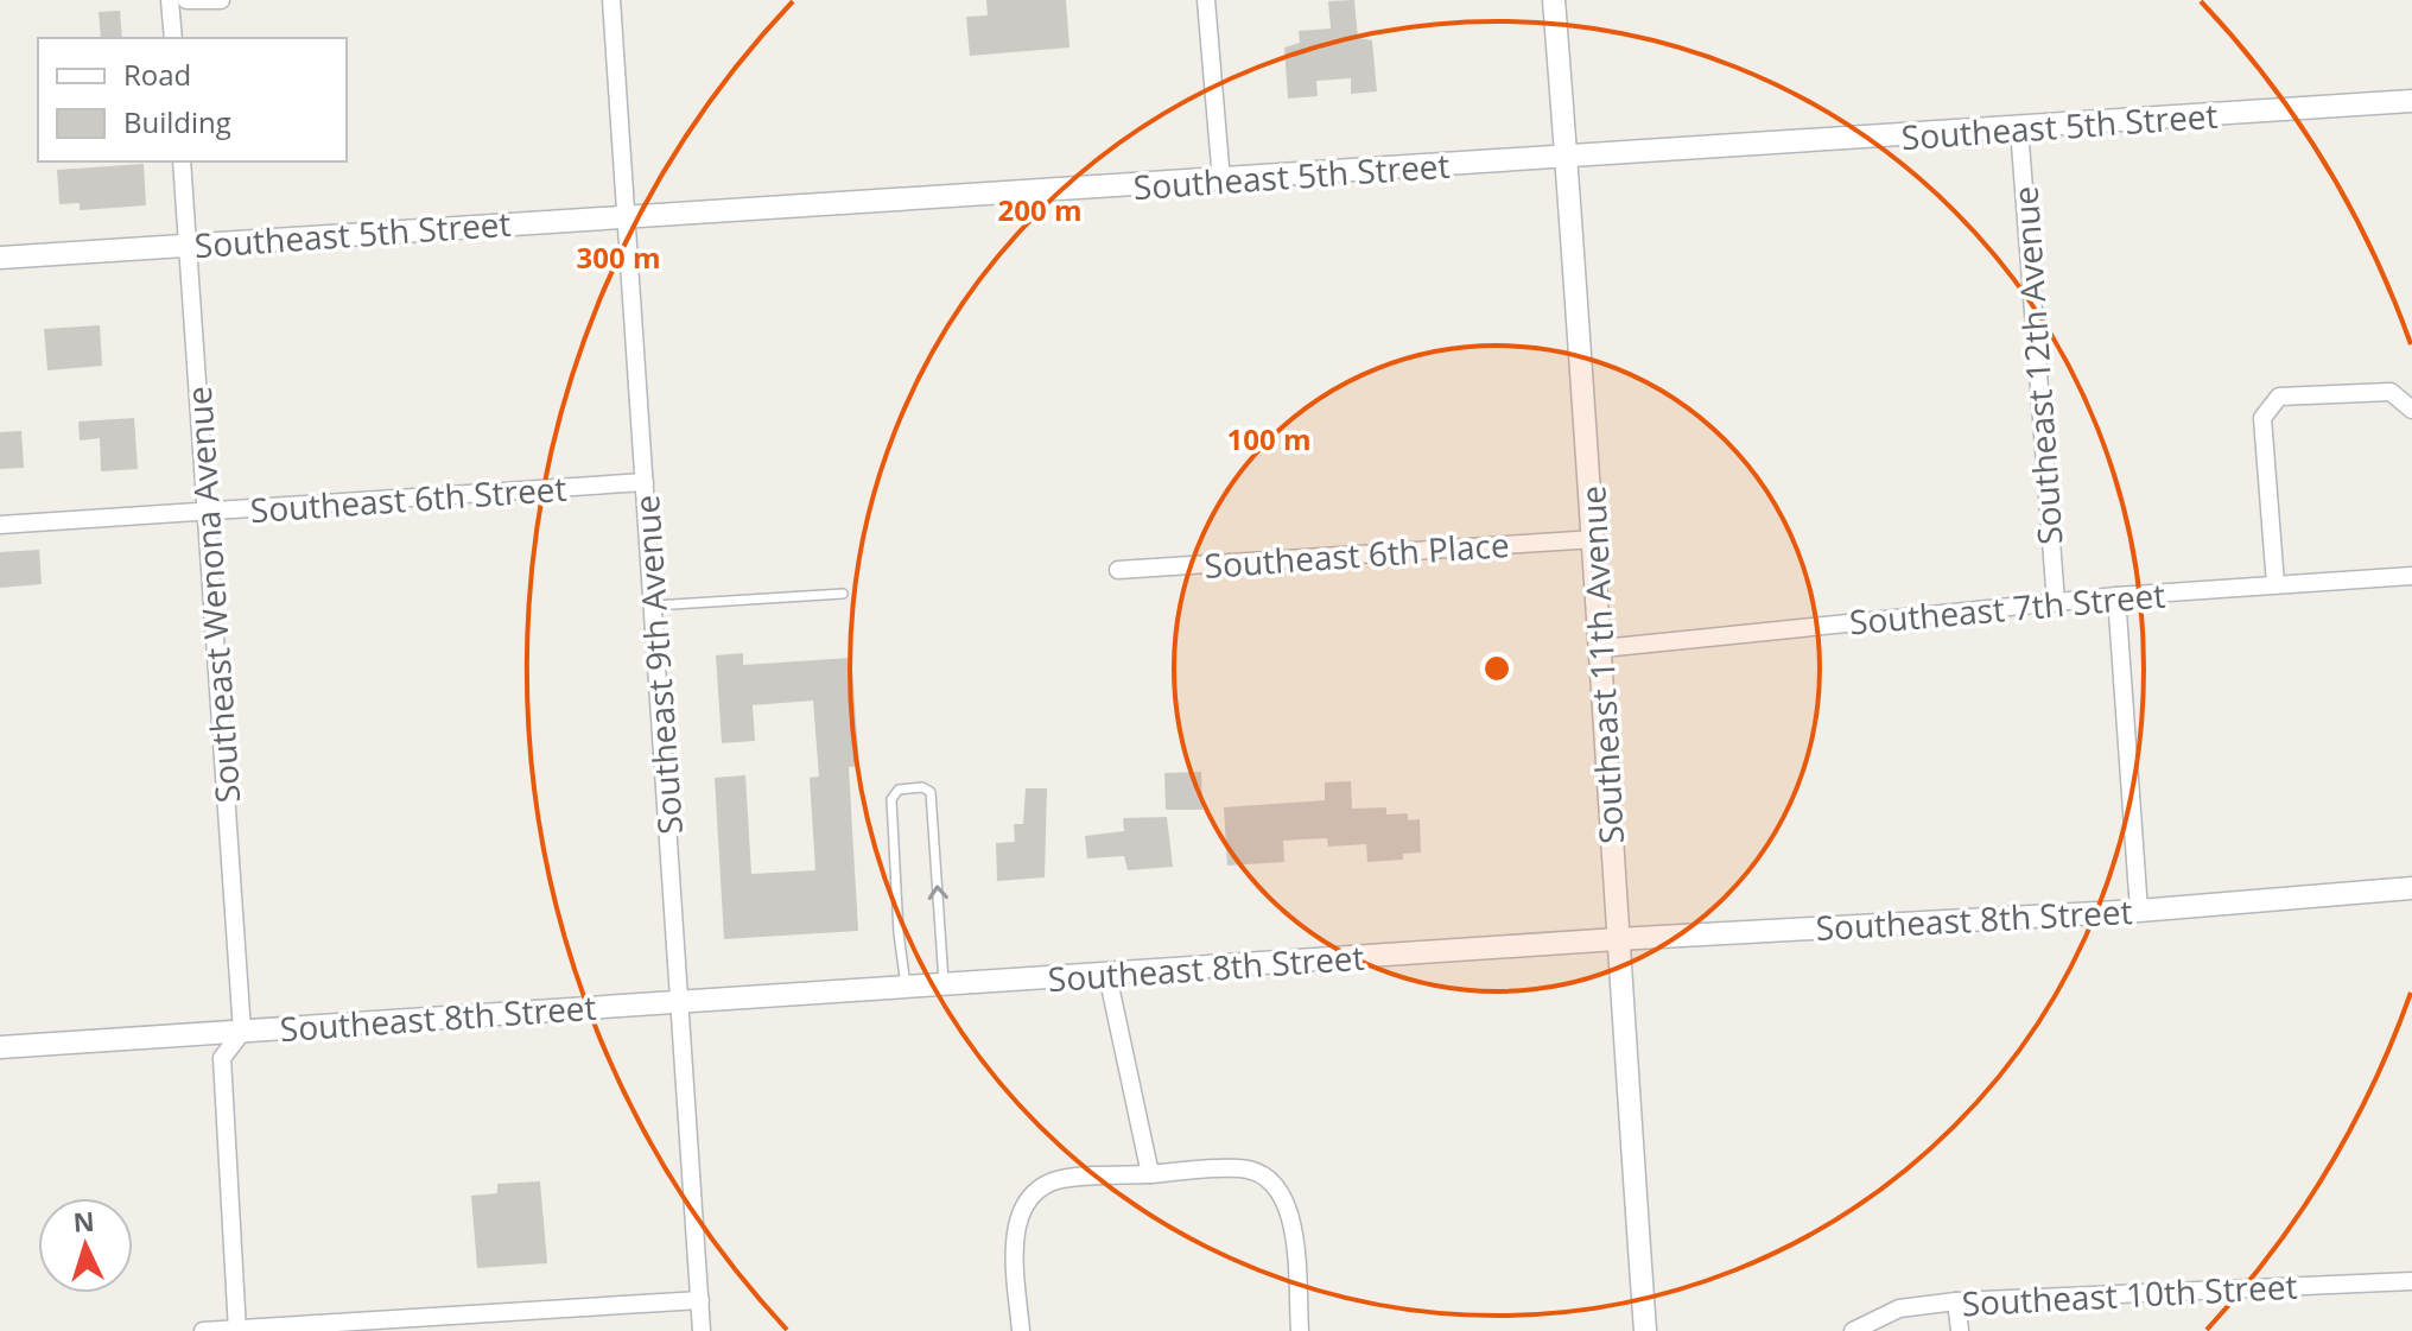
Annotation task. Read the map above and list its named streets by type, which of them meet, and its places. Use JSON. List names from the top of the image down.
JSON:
{
  "streets": {
    "street": [
      "Southeast 5th Street",
      "Southeast 12th Avenue",
      "Southeast 6th Street",
      "Southeast 6th Place",
      "Southeast Wenona Avenue",
      "Southeast 7th Street",
      "Southeast 9th Avenue",
      "Southeast 11th Avenue",
      "Southeast 8th Street",
      "Southeast 10th Street"
    ]
  },
  "crossings": [
    ["Southeast 5th Street", "Southeast 12th Avenue"],
    ["Southeast 5th Street", "Southeast Wenona Avenue"],
    ["Southeast 5th Street", "Southeast 9th Avenue"],
    ["Southeast 5th Street", "Southeast 11th Avenue"],
    ["Southeast 12th Avenue", "Southeast 7th Street"],
    ["Southeast 6th Street", "Southeast Wenona Avenue"],
    ["Southeast 6th Street", "Southeast 9th Avenue"],
    ["Southeast 6th Place", "Southeast 11th Avenue"],
    ["Southeast Wenona Avenue", "Southeast 8th Street"],
    ["Southeast 7th Street", "Southeast 11th Avenue"],
    ["Southeast 9th Avenue", "Southeast 8th Street"],
    ["Southeast 11th Avenue", "Southeast 8th Street"]
  ],
  "legend": ["Road", "Building"],
  "north": "top",
  "rings": ["200 m", "300 m", "100 m"]
}
